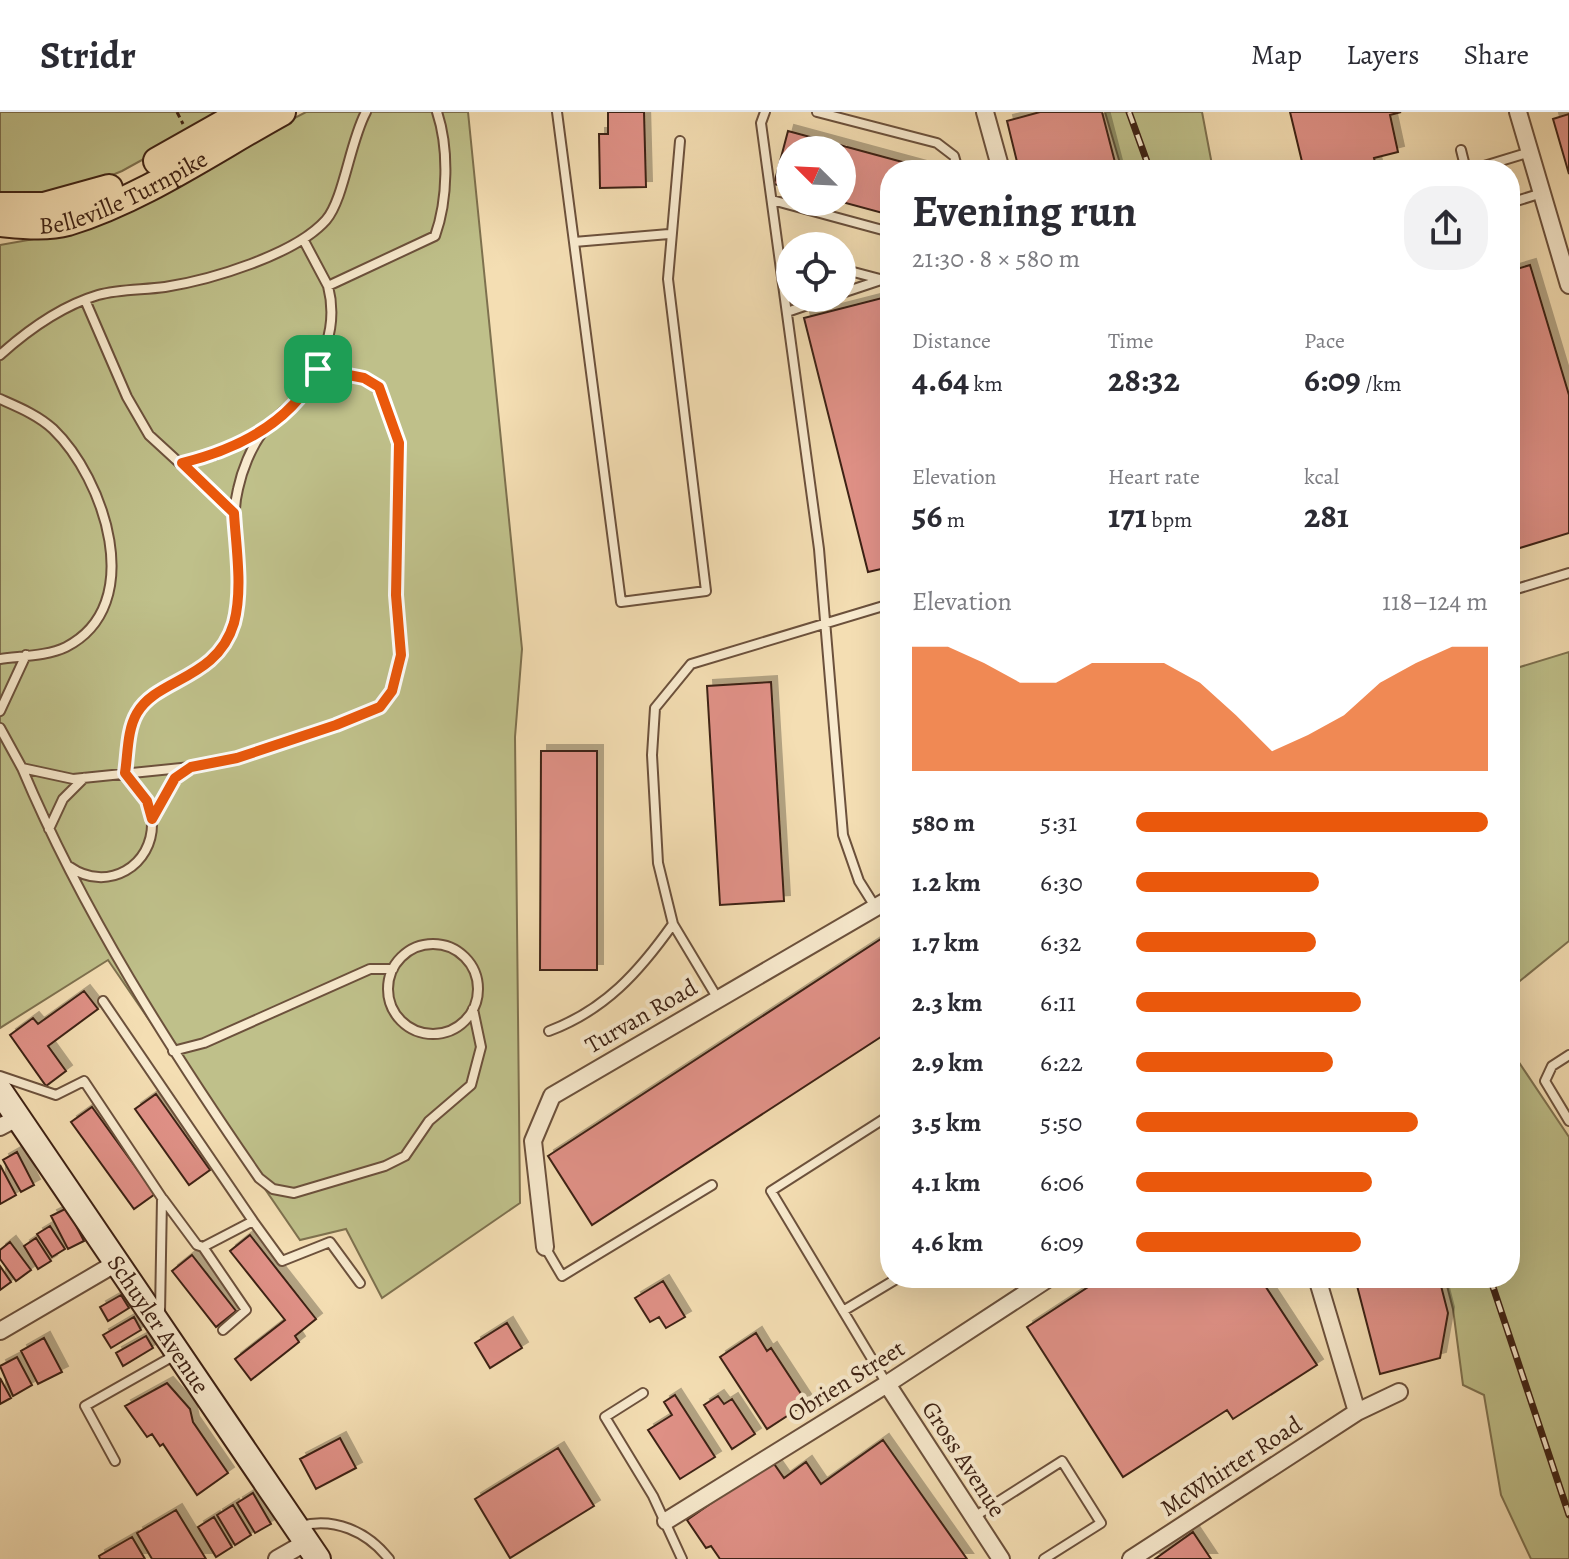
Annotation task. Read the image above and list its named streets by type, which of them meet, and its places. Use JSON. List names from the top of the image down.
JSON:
{
  "streets": {
    "main road": ["Belleville Turnpike", "Schuyler Avenue"],
    "street": [
      "Turvan Road",
      "Obrien Street",
      "Gross Avenue",
      "McWhirter Road"
    ]
  },
  "crossings": [
    ["Obrien Street", "Gross Avenue"]
  ],
  "north": "top left",
  "page": {
    "header": "Stridr",
    "nav": ["Map", "Layers", "Share"],
    "heading": ["Evening run", "21:30 · 8 × 580 m"],
    "stats": [
      ["Distance", "4.64 km"],
      ["Time", "28:32"],
      ["Pace", "6:09 /km"],
      ["Elevation", "56 m"],
      ["Heart rate", "171 bpm"],
      ["kcal", "281"]
    ],
    "chart": ["Elevation", "118–124 m"],
    "list": [
      {
        "name": "580 m",
        "note": "5:31"
      },
      {
        "name": "1.2 km",
        "note": "6:30"
      },
      {
        "name": "1.7 km",
        "note": "6:32"
      },
      {
        "name": "2.3 km",
        "note": "6:11"
      },
      {
        "name": "2.9 km",
        "note": "6:22"
      },
      {
        "name": "3.5 km",
        "note": "5:50"
      },
      {
        "name": "4.1 km",
        "note": "6:06"
      },
      {
        "name": "4.6 km",
        "note": "6:09"
      }
    ]
  }
}
